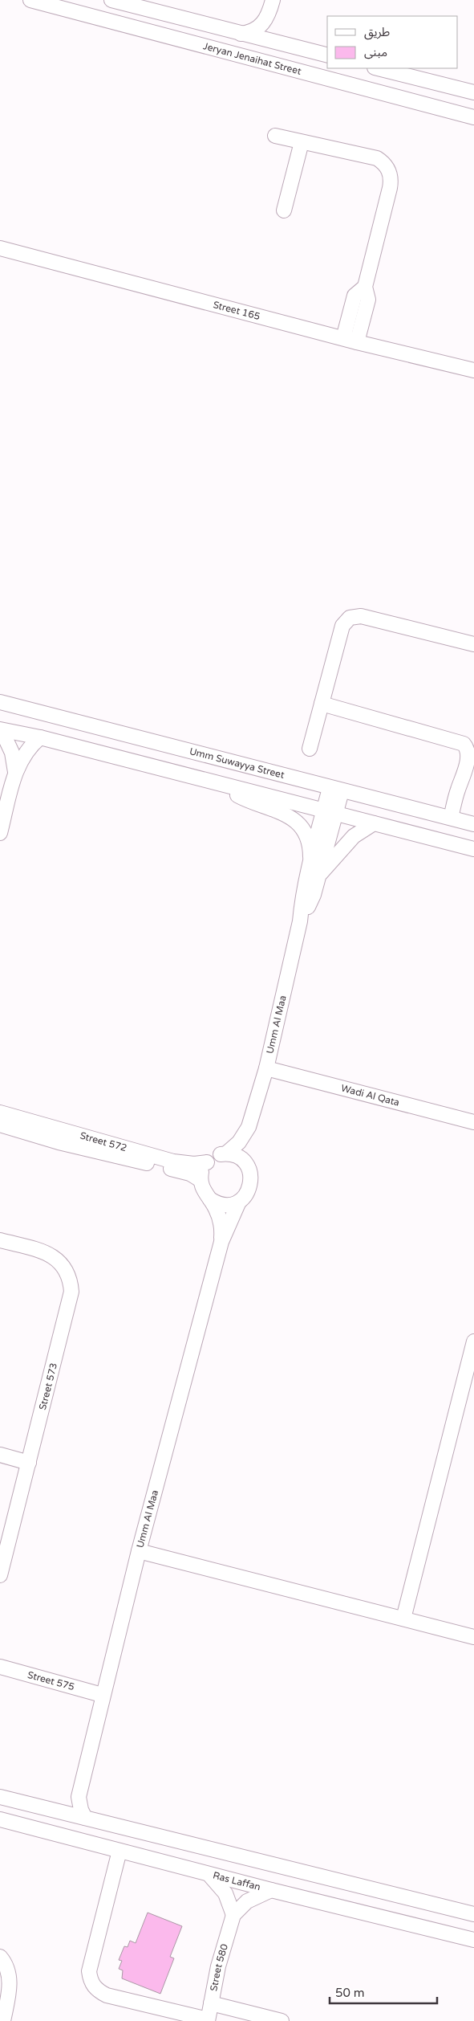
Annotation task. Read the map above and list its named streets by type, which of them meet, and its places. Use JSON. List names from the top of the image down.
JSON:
{
  "streets": {
    "street": [
      "Jeryan Jenaihat Street",
      "Street 165",
      "Umm Suwayya Street",
      "Umm Al Maa",
      "Wadi Al Qata",
      "Street 572",
      "Street 573",
      "Street 575",
      "Ras Laffan",
      "Street 580"
    ]
  },
  "crossings": [
    ["Umm Suwayya Street", "Umm Al Maa"],
    ["Umm Al Maa", "Wadi Al Qata"],
    ["Umm Al Maa", "Street 572"],
    ["Umm Al Maa", "Street 575"],
    ["Ras Laffan", "Street 580"]
  ],
  "legend": ["طريق", "مبنى"],
  "scale_bar": "50 m"
}
